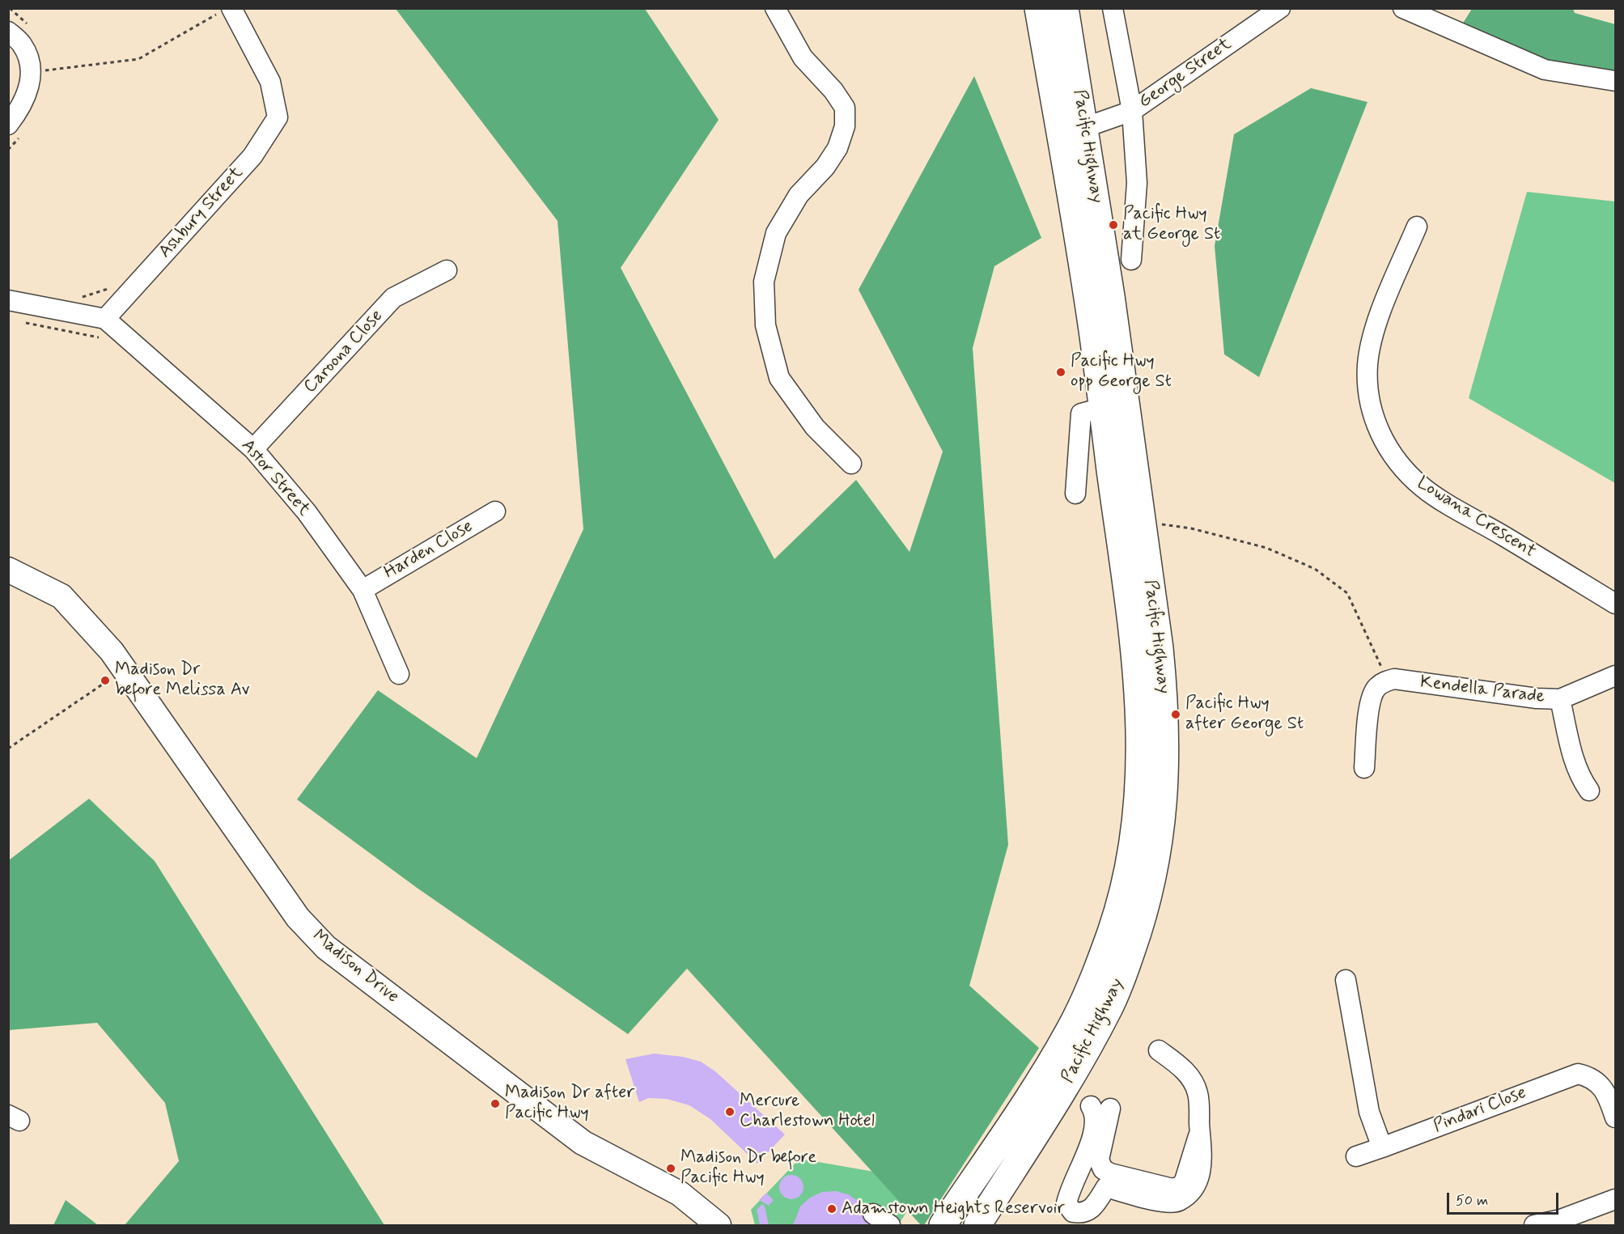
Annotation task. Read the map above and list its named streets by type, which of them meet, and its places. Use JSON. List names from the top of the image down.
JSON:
{
  "streets": {
    "highway": ["Pacific Highway"],
    "main road": ["Madison Drive"],
    "street": [
      "George Street",
      "Ashbury Street",
      "Caroona Close",
      "Astor Street",
      "Lowana Crescent",
      "Harden Close",
      "Kendella Parade",
      "Pindari Close"
    ]
  },
  "crossings": [
    ["George Street", "Pacific Highway"],
    ["Ashbury Street", "Astor Street"],
    ["Caroona Close", "Astor Street"],
    ["Astor Street", "Harden Close"]
  ],
  "places": [
    "Pacific Hwy at George St",
    "Pacific Hwy opp George St",
    "Madison Dr before Melissa Av",
    "Pacific Hwy after George St",
    "Madison Dr after Pacific Hwy",
    "Mercure Charlestown Hotel",
    "Madison Dr before Pacific Hwy",
    "Adamstown Heights Reservoir"
  ],
  "scale_bar": "50 m"
}
